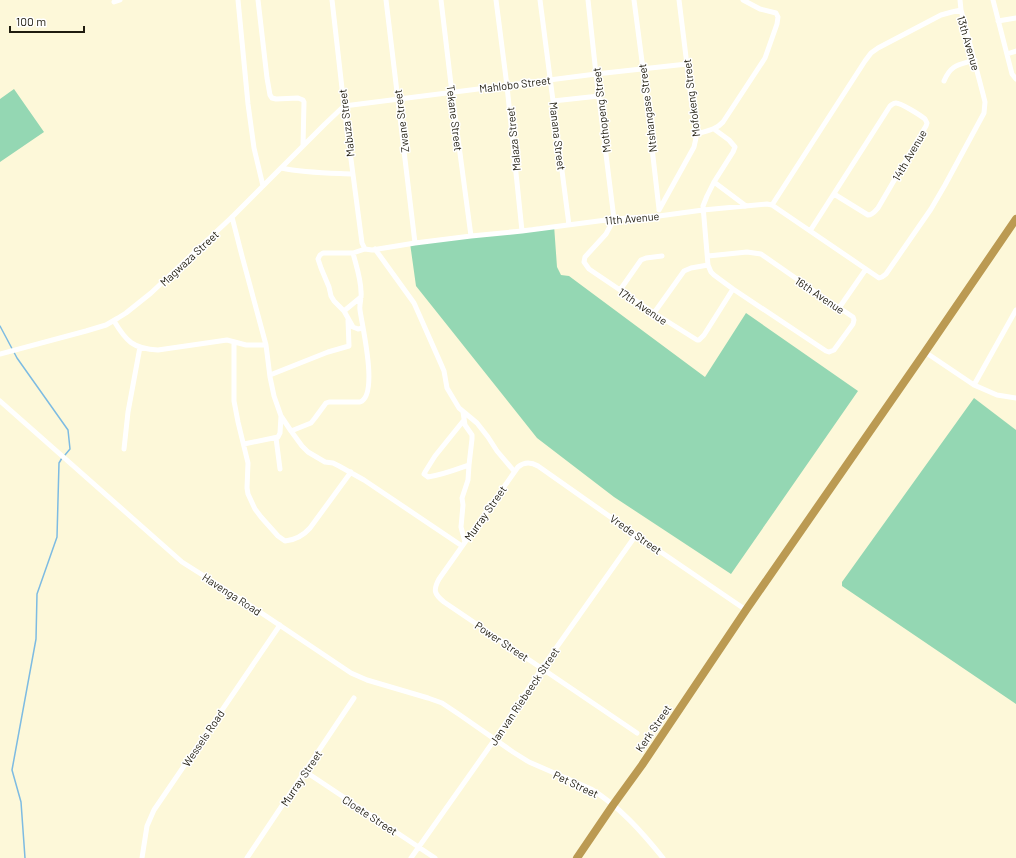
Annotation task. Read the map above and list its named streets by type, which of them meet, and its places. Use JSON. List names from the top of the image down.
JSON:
{
  "streets": {
    "highway": ["Kerk Street"],
    "street": [
      "13th Avenue",
      "Mahlobo Street",
      "Mofokeng Street",
      "Ntshangase Street",
      "Mothopeng Street",
      "Tekane Street",
      "Zwane Street",
      "Mabuza Street",
      "Manana Street",
      "Malaza Street",
      "14th Avenue",
      "11th Avenue",
      "Magwaza Street",
      "16th Avenue",
      "17th Avenue",
      "Murray Street",
      "Vrede Street",
      "Havenga Road",
      "Power Street",
      "Jan van Riebeeck Street",
      "Wessels Road",
      "Pet Street",
      "Cloete Street"
    ]
  },
  "crossings": [
    ["13th Avenue", "11th Avenue"],
    ["Mahlobo Street", "Mofokeng Street"],
    ["Mahlobo Street", "Ntshangase Street"],
    ["Mahlobo Street", "Mothopeng Street"],
    ["Mahlobo Street", "Tekane Street"],
    ["Mahlobo Street", "Zwane Street"],
    ["Mahlobo Street", "Mabuza Street"],
    ["Mahlobo Street", "Manana Street"],
    ["Mahlobo Street", "Malaza Street"],
    ["Mahlobo Street", "Magwaza Street"],
    ["Mofokeng Street", "Ntshangase Street"],
    ["Mofokeng Street", "11th Avenue"],
    ["Ntshangase Street", "11th Avenue"],
    ["Mothopeng Street", "11th Avenue"],
    ["Mothopeng Street", "17th Avenue"],
    ["Tekane Street", "11th Avenue"],
    ["Zwane Street", "11th Avenue"],
    ["Mabuza Street", "11th Avenue"],
    ["Mabuza Street", "Magwaza Street"],
    ["Manana Street", "11th Avenue"],
    ["Malaza Street", "11th Avenue"],
    ["11th Avenue", "17th Avenue"],
    ["16th Avenue", "17th Avenue"],
    ["Murray Street", "Vrede Street"],
    ["Murray Street", "Power Street"],
    ["Murray Street", "Cloete Street"],
    ["Vrede Street", "Jan van Riebeeck Street"],
    ["Vrede Street", "Kerk Street"],
    ["Havenga Road", "Jan van Riebeeck Street"],
    ["Havenga Road", "Wessels Road"],
    ["Havenga Road", "Pet Street"],
    ["Power Street", "Jan van Riebeeck Street"],
    ["Jan van Riebeeck Street", "Pet Street"],
    ["Jan van Riebeeck Street", "Cloete Street"],
    ["Kerk Street", "Pet Street"]
  ],
  "scale_bar": "100 m"
}
